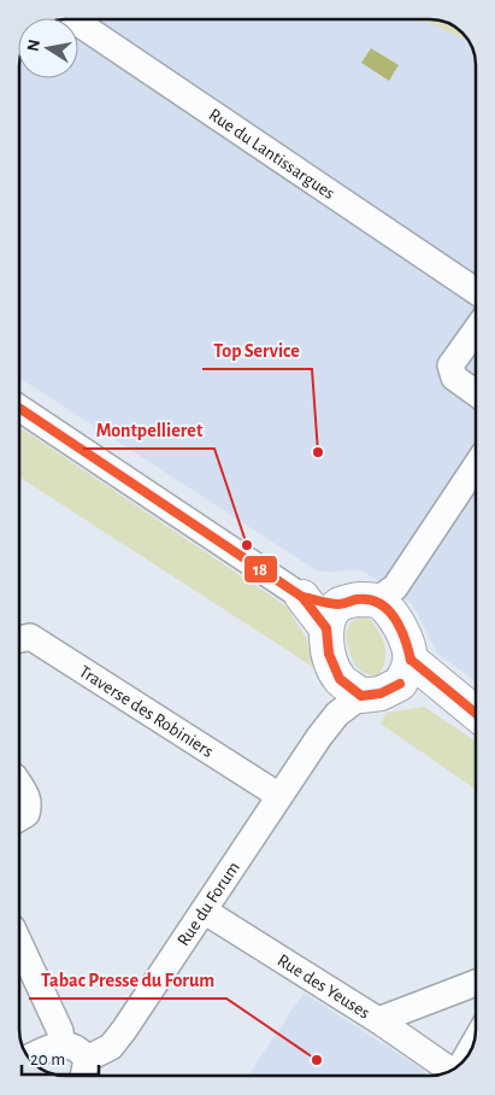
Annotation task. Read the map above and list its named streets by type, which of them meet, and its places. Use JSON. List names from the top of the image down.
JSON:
{
  "streets": {
    "street": [
      "Rue du Lantissargues",
      "Traverse des Robiniers",
      "Rue du Forum",
      "Rue des Yeuses"
    ]
  },
  "crossings": [
    ["Traverse des Robiniers", "Rue du Forum"],
    ["Rue du Forum", "Rue des Yeuses"]
  ],
  "places": ["Top Service", "Montpellieret", "Tabac Presse du Forum"],
  "lines": ["transit line 18"],
  "scale_bar": "20 m",
  "north": "left"
}
